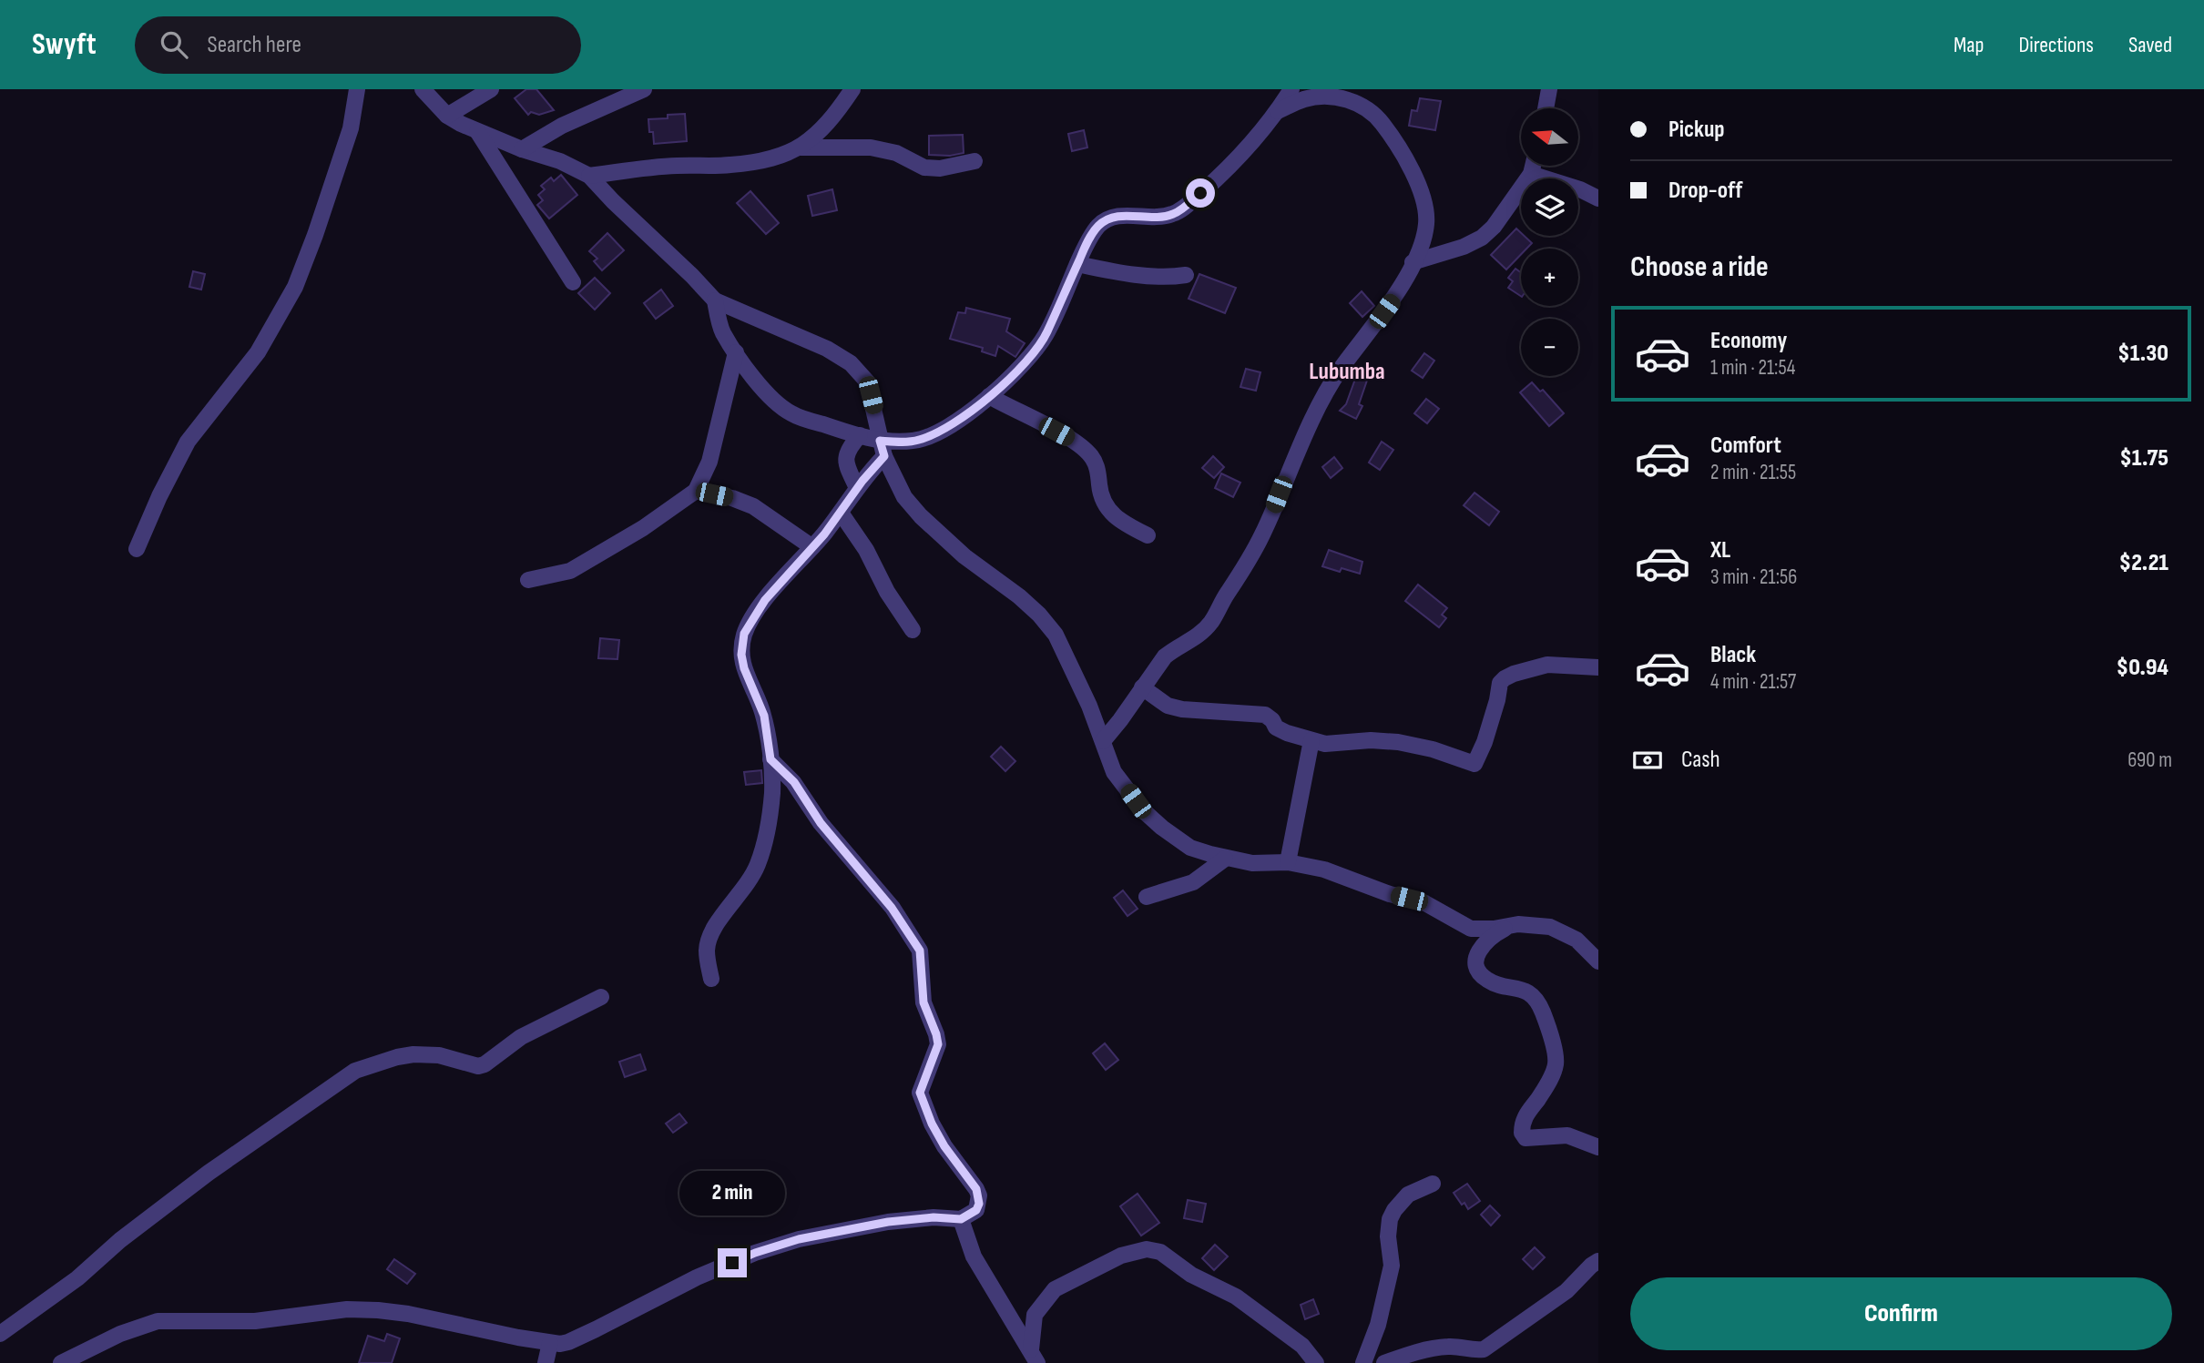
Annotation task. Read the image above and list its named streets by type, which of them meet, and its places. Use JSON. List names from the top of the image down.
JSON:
{
  "districts": ["Lubumba"],
  "north": "left",
  "page": {
    "header": "Swyft",
    "search": "Search here",
    "nav": ["Map", "Directions", "Saved"],
    "banner": ["Pickup", "Drop-off"],
    "map_buttons": ["+", "−"],
    "heading": "Choose a ride",
    "list": [
      {
        "name": "Economy",
        "note": "1 min · 21:54",
        "value": "$1.30"
      },
      {
        "name": "Comfort",
        "note": "2 min · 21:55",
        "value": "$1.75"
      },
      {
        "name": "XL",
        "note": "3 min · 21:56",
        "value": "$2.21"
      },
      {
        "name": "Black",
        "note": "4 min · 21:57",
        "value": "$0.94"
      }
    ],
    "pay": ["Cash", "690 m"],
    "bubble": "2 min",
    "buttons": "Confirm"
  }
}
